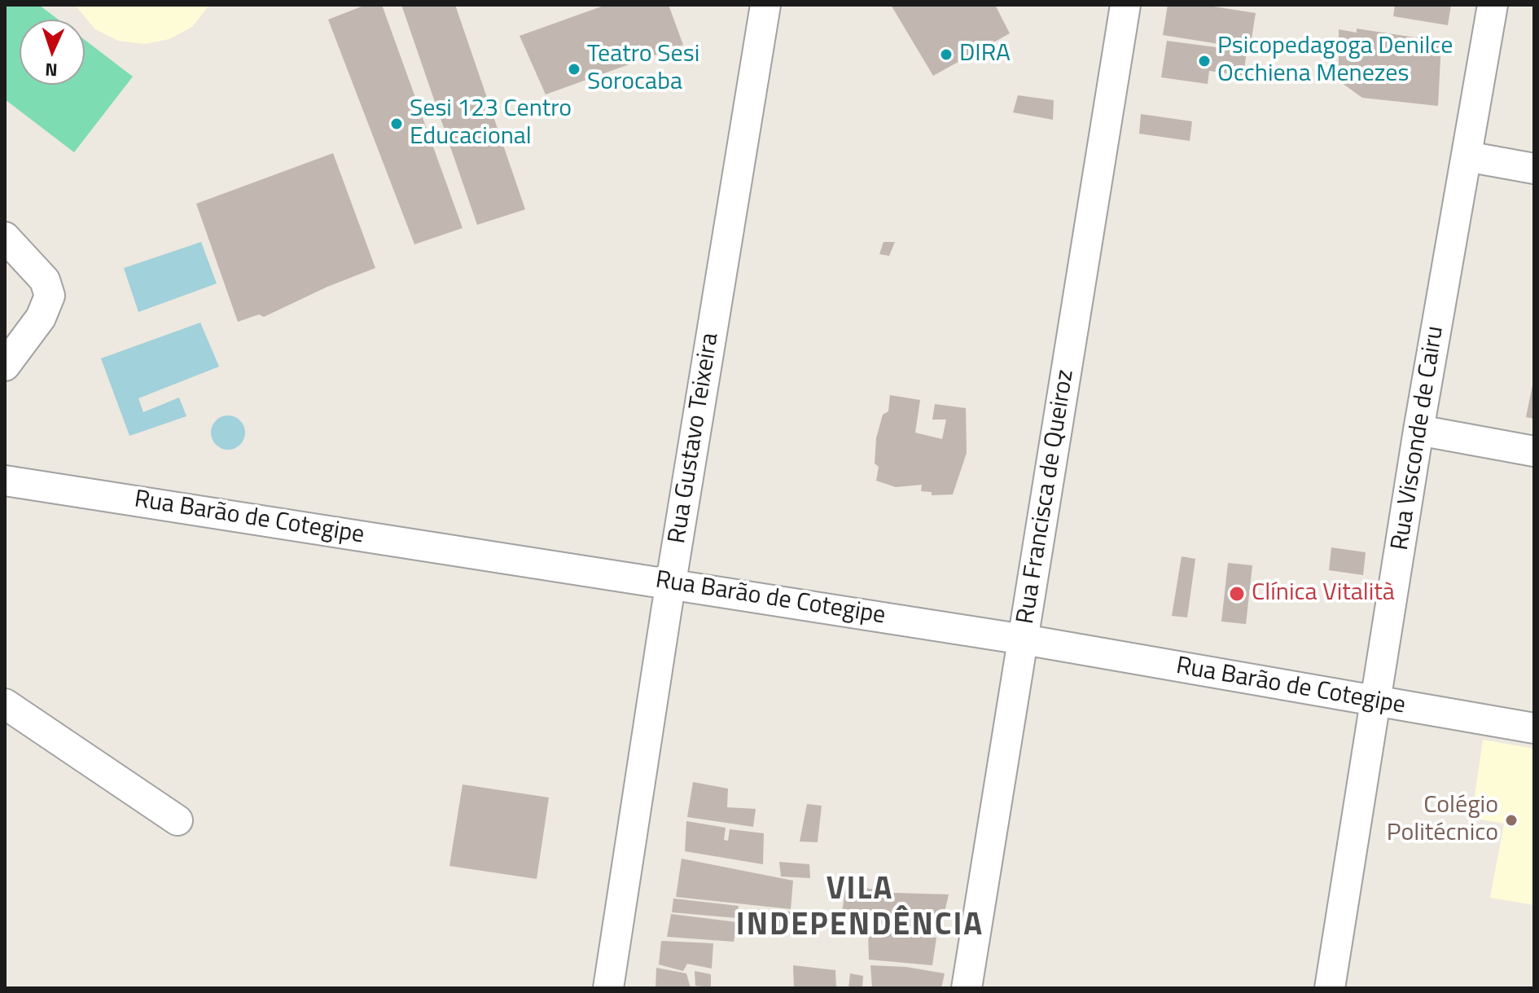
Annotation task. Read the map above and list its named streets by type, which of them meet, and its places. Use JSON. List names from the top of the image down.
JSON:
{
  "streets": {
    "street": [
      "Rua Gustavo Teixeira",
      "Rua Visconde de Cairu",
      "Rua Francisca de Queiroz",
      "Rua Barão de Cotegipe"
    ]
  },
  "crossings": [
    ["Rua Gustavo Teixeira", "Rua Barão de Cotegipe"],
    ["Rua Visconde de Cairu", "Rua Barão de Cotegipe"],
    ["Rua Francisca de Queiroz", "Rua Barão de Cotegipe"]
  ],
  "districts": ["VILA INDEPENDÊNCIA"],
  "places": [
    "DIRA",
    "Psicopedagoga Denilce Occhiena Menezes",
    "Teatro Sesi Sorocaba",
    "Sesi 123 Centro Educacional",
    "Clínica Vitalità",
    "Colégio Politécnico"
  ],
  "north": "bottom"
}
